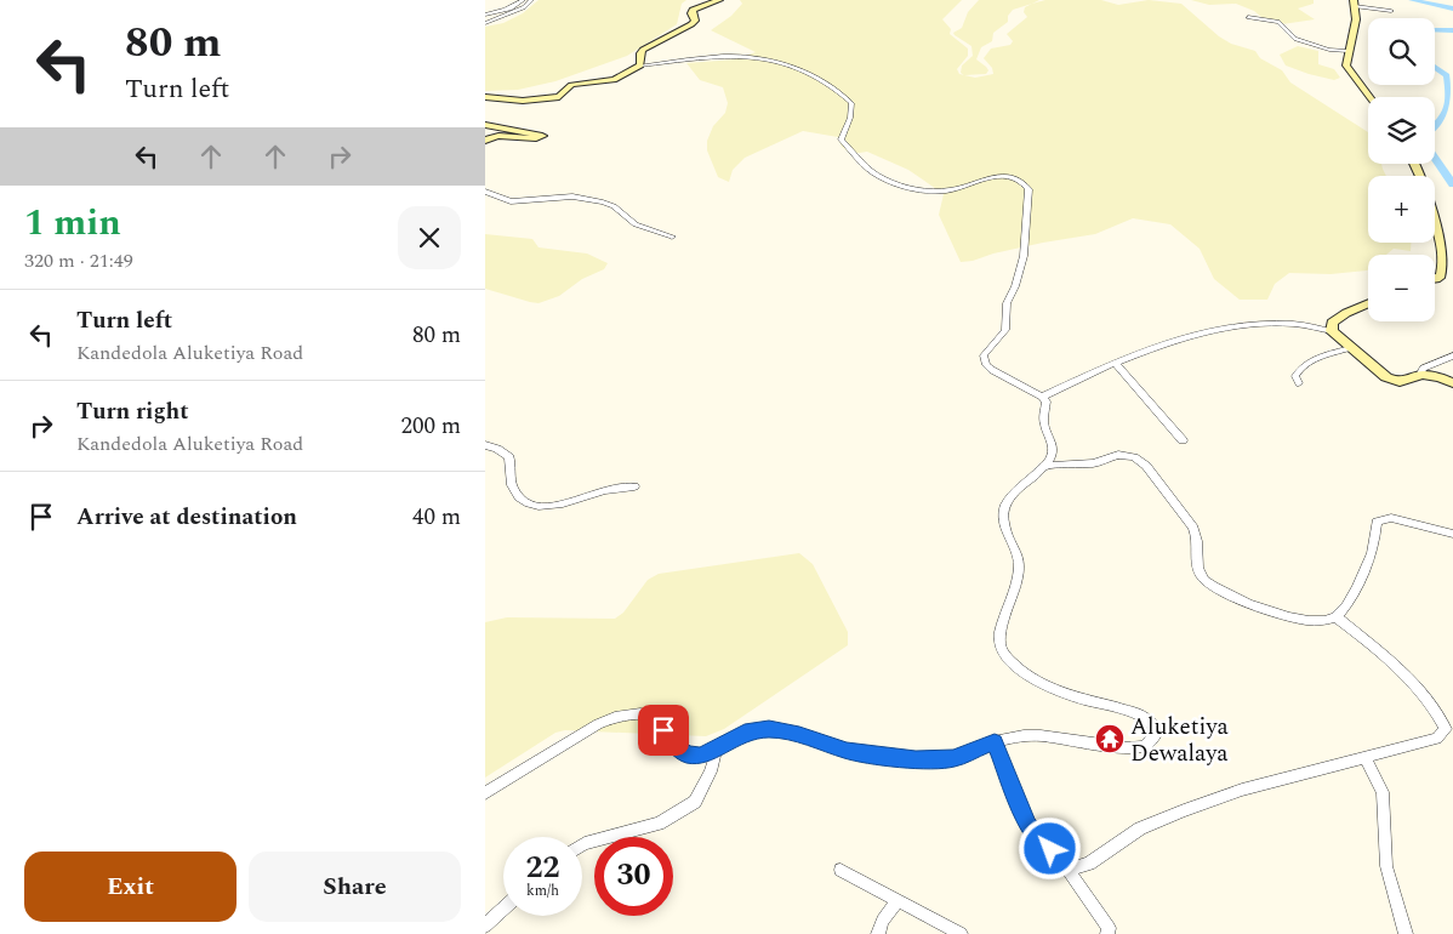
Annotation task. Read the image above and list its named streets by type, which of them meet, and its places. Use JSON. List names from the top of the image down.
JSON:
{
  "places": {
    "temple": ["Aluketiya Dewalaya"]
  },
  "page": {
    "turn": ["80 m", "Turn left"],
    "map_buttons": ["+", "−"],
    "heading": ["1 min", "320 m · 21:49"],
    "list": [
      {
        "name": "Turn left",
        "note": "Kandedola Aluketiya Road",
        "value": "80 m"
      },
      {
        "name": "Turn right",
        "note": "Kandedola Aluketiya Road",
        "value": "200 m"
      },
      {
        "name": "Arrive at destination",
        "value": "40 m"
      }
    ],
    "speed": "22 km/h",
    "limit": "30",
    "buttons": ["Exit", "Share"]
  }
}
